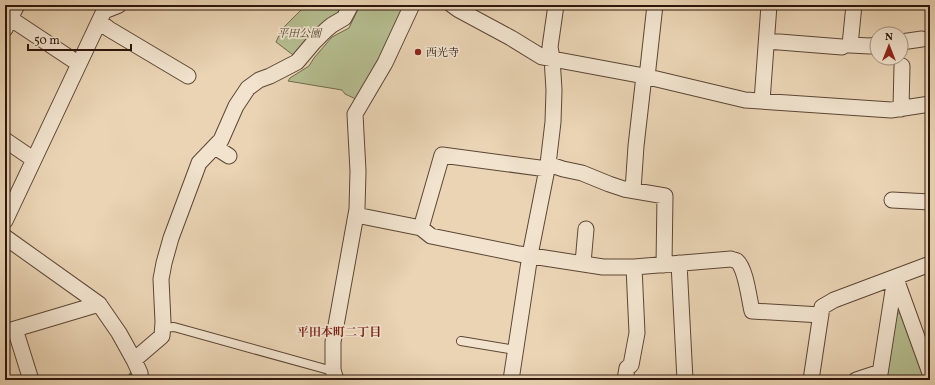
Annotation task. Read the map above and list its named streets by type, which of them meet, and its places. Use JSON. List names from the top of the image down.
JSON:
{
  "districts": ["平田本町二丁目"],
  "parks": ["平田公園"],
  "places": ["西光寺"],
  "scale_bar": "50 m",
  "north": "top"
}
